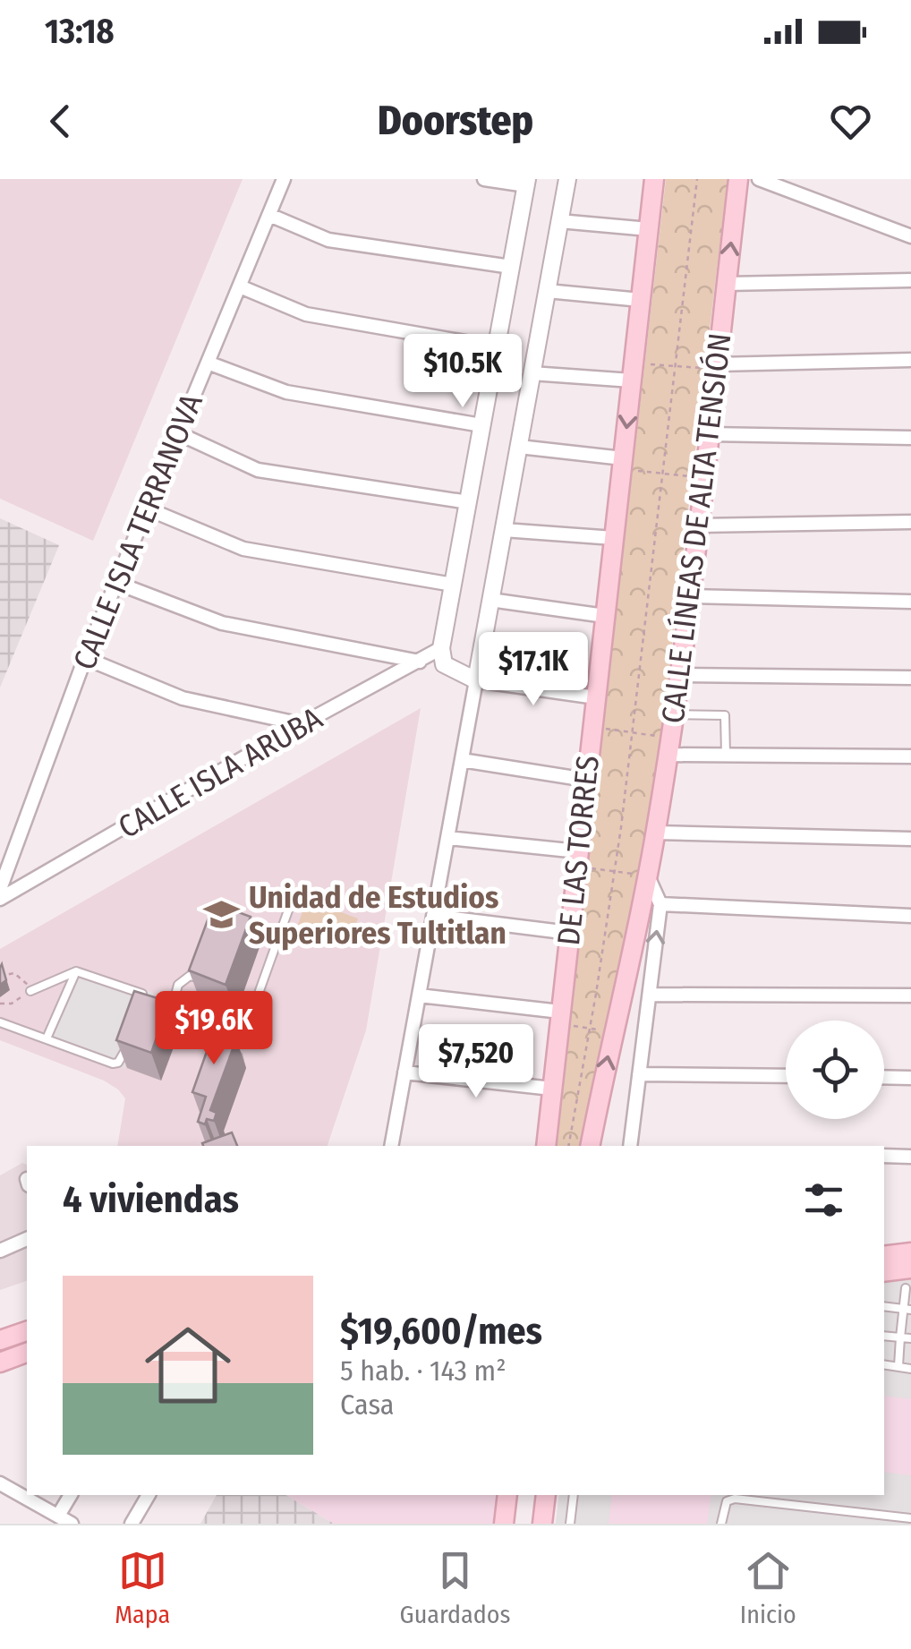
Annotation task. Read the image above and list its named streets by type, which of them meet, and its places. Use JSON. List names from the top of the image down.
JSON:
{
  "streets": {
    "main road": ["CALLE LÍNEAS DE ALTA TENSIÓN", "DE LAS TORRES"],
    "street": ["CALLE ISLA TERRANOVA", "CALLE ISLA ARUBA"]
  },
  "places": {
    "school or university": ["Unidad de Estudios Superiores Tultitlan"]
  },
  "page": {
    "status": "13:18",
    "header": "Doorstep",
    "price": [
      "$10.5K",
      "$17.1K",
      "$19.6K",
      "$7,520"
    ],
    "heading": "4 viviendas",
    "list": [
      {
        "name": "$19,600/mes",
        "note": "5 hab. · 143 m² · Casa"
      }
    ],
    "tabs": ["Mapa", "Guardados", "Inicio"]
  }
}
